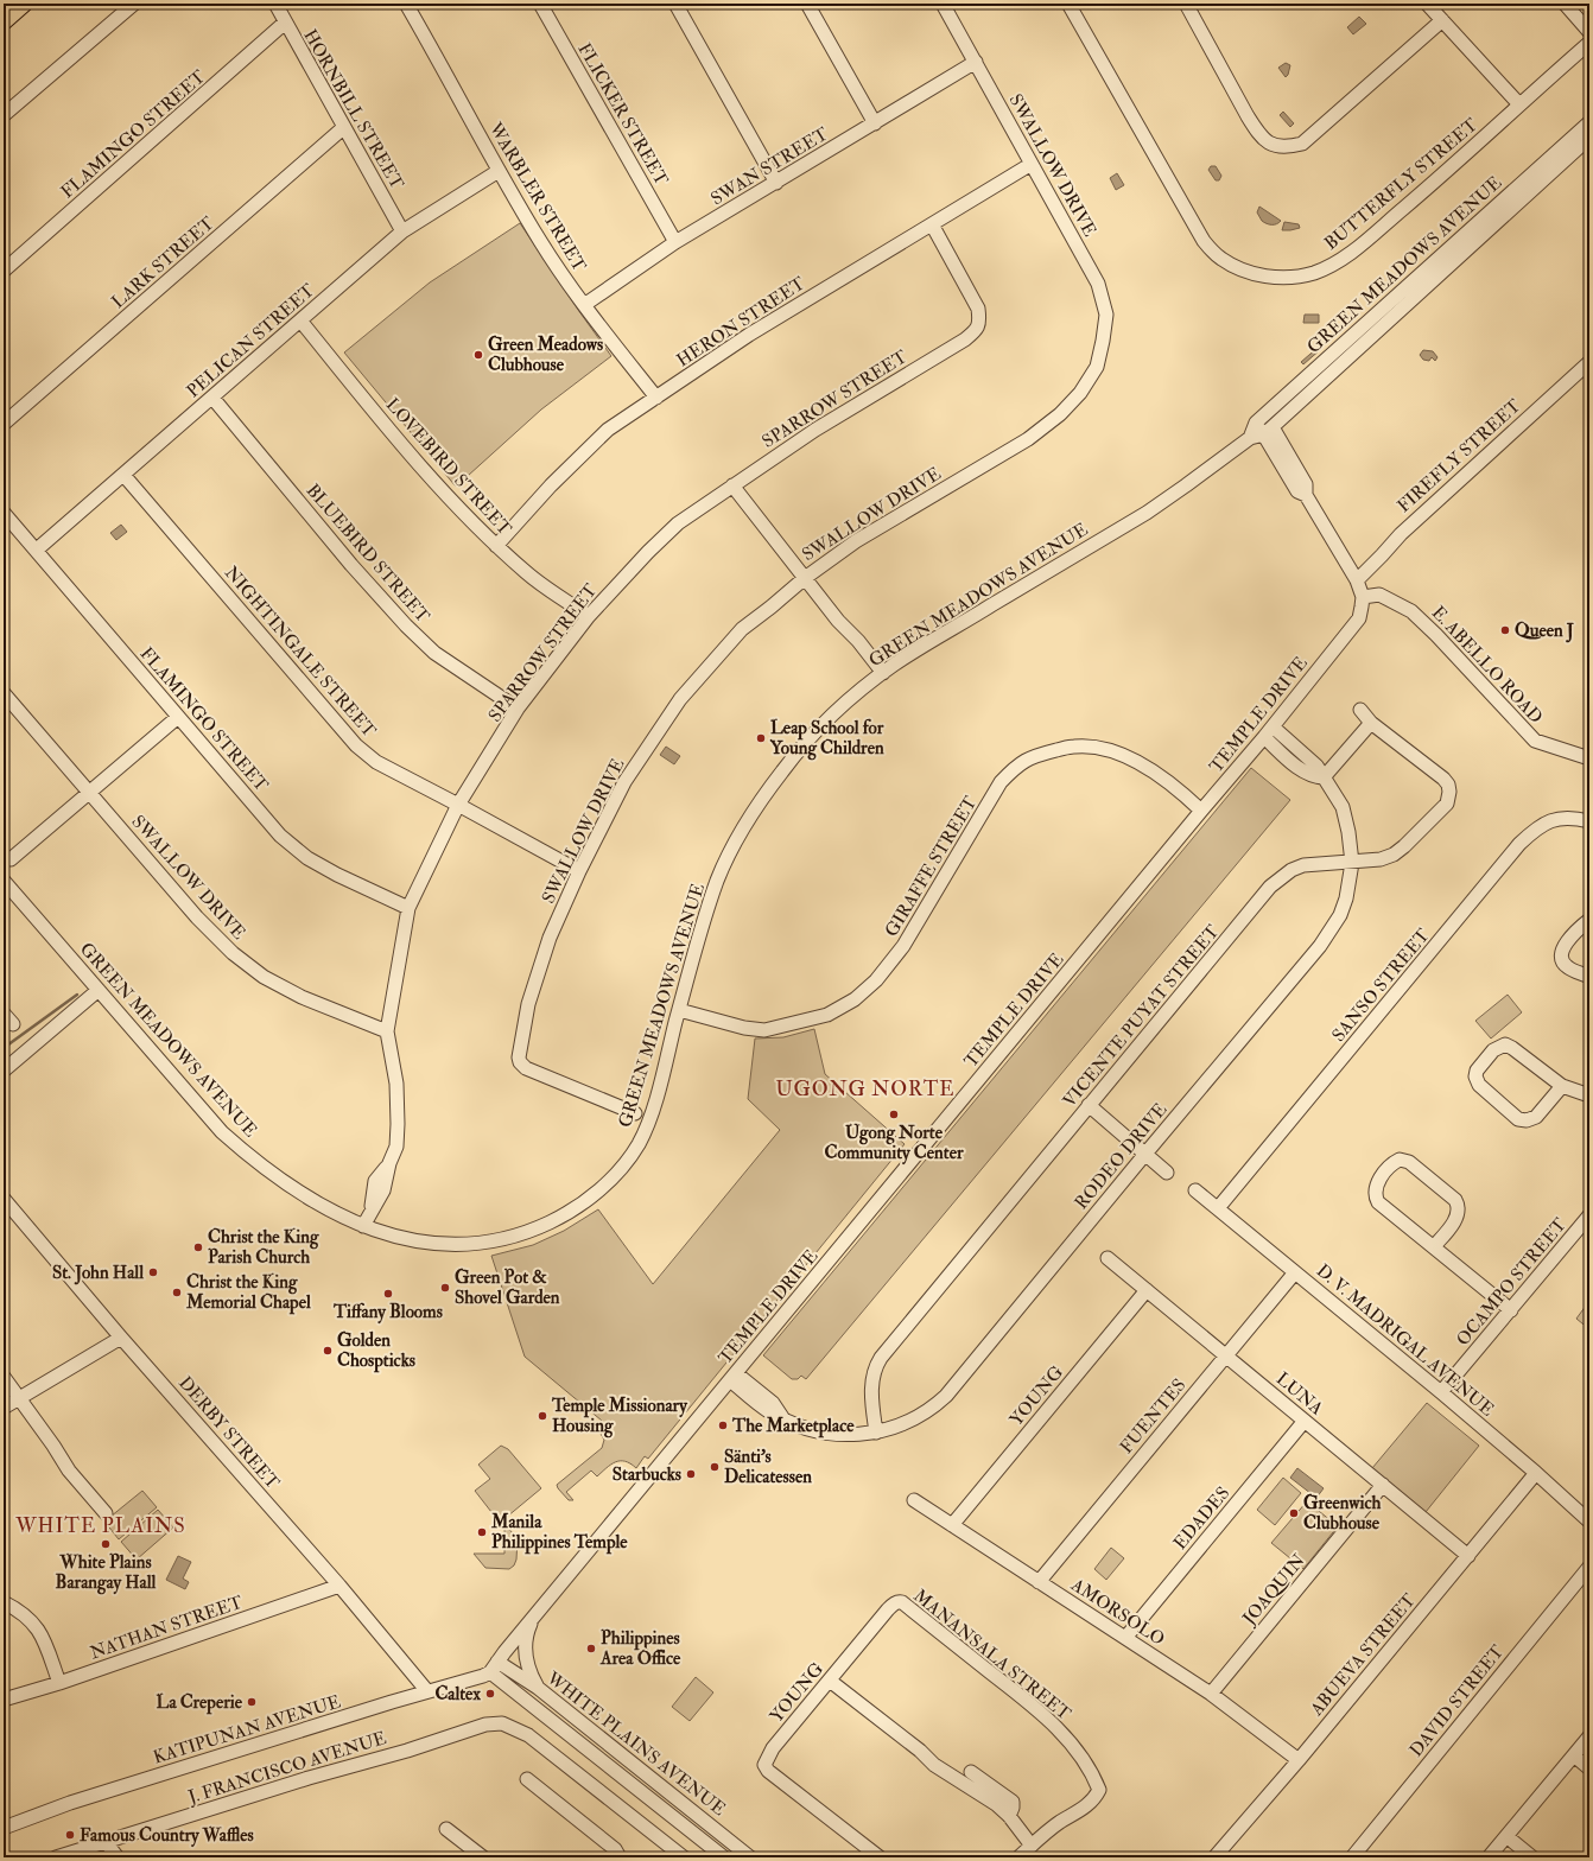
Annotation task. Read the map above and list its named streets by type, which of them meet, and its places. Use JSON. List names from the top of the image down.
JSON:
{
  "streets": {
    "street": [
      "HORNBILL STREET",
      "FLICKER STREET",
      "FLAMINGO STREET",
      "SWALLOW DRIVE",
      "SWAN STREET",
      "BUTTERFLY STREET",
      "WARBLER STREET",
      "LARK STREET",
      "GREEN MEADOWS AVENUE",
      "HERON STREET",
      "PELICAN STREET",
      "SPARROW STREET",
      "FIREFLY STREET",
      "LOVEBIRD STREET",
      "BLUEBIRD STREET",
      "NIGHTINGALE STREET",
      "E. ABELLO ROAD",
      "TEMPLE DRIVE",
      "GIRAFFE STREET",
      "SANSO STREET",
      "VICENTE PUYAT STREET",
      "RODEO DRIVE",
      "OCAMPO STREET",
      "D. V. MADRIGAL AVENUE",
      "LUNA",
      "YOUNG",
      "FUENTES",
      "DERBY STREET",
      "EDADES",
      "JOAQUIN",
      "AMORSOLO",
      "NATHAN STREET",
      "MANANSALA STREET",
      "ABUEVA STREET",
      "DAVID STREET",
      "KATIPUNAN AVENUE",
      "WHITE PLAINS AVENUE",
      "J. FRANCISCO AVENUE"
    ]
  },
  "crossings": [
    ["HORNBILL STREET", "FLAMINGO STREET"],
    ["HORNBILL STREET", "LARK STREET"],
    ["HORNBILL STREET", "PELICAN STREET"],
    ["FLICKER STREET", "SWAN STREET"],
    ["FLAMINGO STREET", "PELICAN STREET"],
    ["FLAMINGO STREET", "SPARROW STREET"],
    ["SWALLOW DRIVE", "SWAN STREET"],
    ["SWALLOW DRIVE", "HERON STREET"],
    ["SWALLOW DRIVE", "SPARROW STREET"],
    ["SWALLOW DRIVE", "NIGHTINGALE STREET"],
    ["SWAN STREET", "WARBLER STREET"],
    ["WARBLER STREET", "HERON STREET"],
    ["WARBLER STREET", "PELICAN STREET"],
    ["GREEN MEADOWS AVENUE", "SPARROW STREET"],
    ["GREEN MEADOWS AVENUE", "GIRAFFE STREET"],
    ["HERON STREET", "SPARROW STREET"],
    ["HERON STREET", "LOVEBIRD STREET"],
    ["PELICAN STREET", "LOVEBIRD STREET"],
    ["PELICAN STREET", "BLUEBIRD STREET"],
    ["PELICAN STREET", "NIGHTINGALE STREET"],
    ["SPARROW STREET", "LOVEBIRD STREET"],
    ["SPARROW STREET", "BLUEBIRD STREET"],
    ["SPARROW STREET", "NIGHTINGALE STREET"],
    ["E. ABELLO ROAD", "TEMPLE DRIVE"],
    ["TEMPLE DRIVE", "GIRAFFE STREET"],
    ["TEMPLE DRIVE", "RODEO DRIVE"],
    ["TEMPLE DRIVE", "KATIPUNAN AVENUE"],
    ["TEMPLE DRIVE", "WHITE PLAINS AVENUE"],
    ["SANSO STREET", "D. V. MADRIGAL AVENUE"],
    ["VICENTE PUYAT STREET", "RODEO DRIVE"],
    ["OCAMPO STREET", "D. V. MADRIGAL AVENUE"],
    ["D. V. MADRIGAL AVENUE", "FUENTES"],
    ["D. V. MADRIGAL AVENUE", "ABUEVA STREET"],
    ["LUNA", "YOUNG"],
    ["LUNA", "FUENTES"],
    ["LUNA", "EDADES"],
    ["LUNA", "JOAQUIN"],
    ["LUNA", "ABUEVA STREET"],
    ["YOUNG", "AMORSOLO"],
    ["YOUNG", "MANANSALA STREET"],
    ["FUENTES", "AMORSOLO"],
    ["DERBY STREET", "NATHAN STREET"],
    ["DERBY STREET", "KATIPUNAN AVENUE"],
    ["EDADES", "AMORSOLO"],
    ["JOAQUIN", "AMORSOLO"],
    ["AMORSOLO", "ABUEVA STREET"],
    ["KATIPUNAN AVENUE", "WHITE PLAINS AVENUE"]
  ],
  "districts": ["UGONG NORTE", "WHITE PLAINS"],
  "places": [
    "Green Meadows Clubhouse",
    "Queen J",
    "Leap School for Young Children",
    "Ugong Norte Community Center",
    "Christ the King Parish Church",
    "St. John Hall",
    "Green Pot & Shovel Garden",
    "Christ the King Memorial Chapel",
    "Tiffany Blooms",
    "Golden Chospticks",
    "Temple Missionary Housing",
    "The Marketplace",
    "Sänti's Delicatessen",
    "Starbucks",
    "Greenwich Clubhouse",
    "Manila Philippines Temple",
    "White Plains Barangay Hall",
    "Philippines Area Office",
    "Caltex",
    "La Creperie",
    "Famous Country Waffles"
  ]
}
